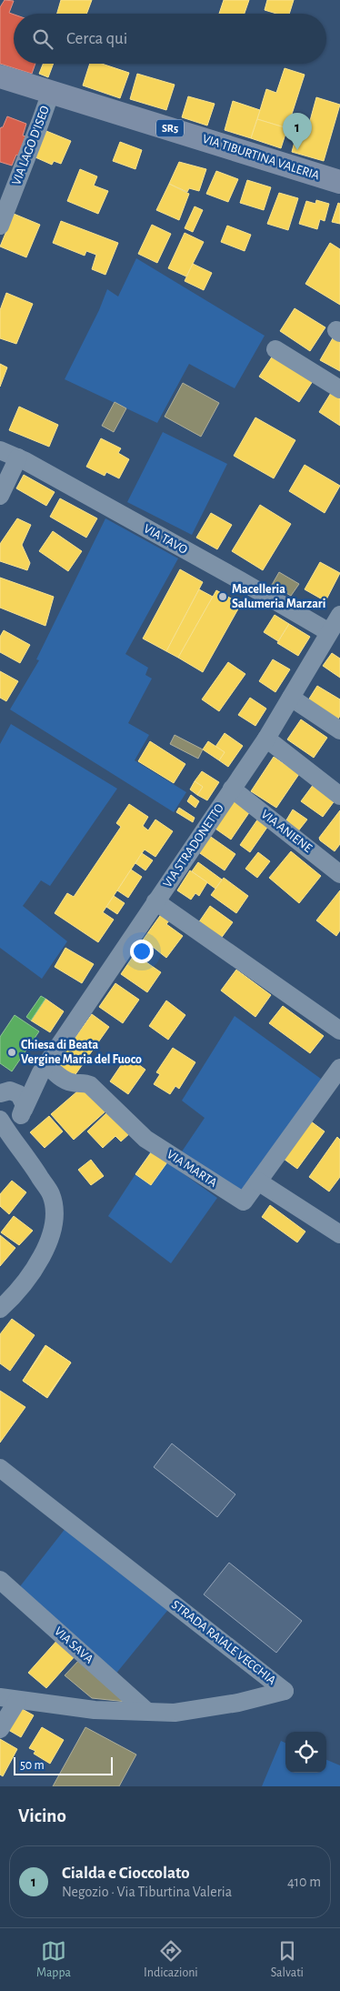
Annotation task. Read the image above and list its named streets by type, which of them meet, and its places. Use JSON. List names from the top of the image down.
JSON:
{
  "streets": {
    "main road": ["SR5", "VIA TIBURTINA VALERIA"],
    "street": [
      "VIA LAGO D'ISEO",
      "VIA TAVO",
      "VIA ANIENE",
      "VIA STRADONETTO",
      "VIA MARTA",
      "STRADA RAIALE VECCHIA",
      "VIA SAVA"
    ]
  },
  "crossings": [
    ["VIA LAGO D'ISEO", "VIA TIBURTINA VALERIA"],
    ["VIA TAVO", "VIA STRADONETTO"],
    ["VIA ANIENE", "VIA STRADONETTO"],
    ["VIA STRADONETTO", "VIA MARTA"],
    ["STRADA RAIALE VECCHIA", "VIA SAVA"]
  ],
  "places": ["Macelleria Salumeria Marzari", "Chiesa di Beata Vergine Maria del Fuoco"],
  "scale_bar": "50 m",
  "page": {
    "search": "Cerca qui",
    "pins": "1",
    "scale": "50 m",
    "heading": "Vicino",
    "list": [
      {
        "mark": "1",
        "name": "Cialda e Cioccolato",
        "note": "Negozio · Via Tiburtina Valeria",
        "value": "410 m"
      }
    ],
    "nav": ["Mappa", "Indicazioni", "Salvati"]
  }
}
